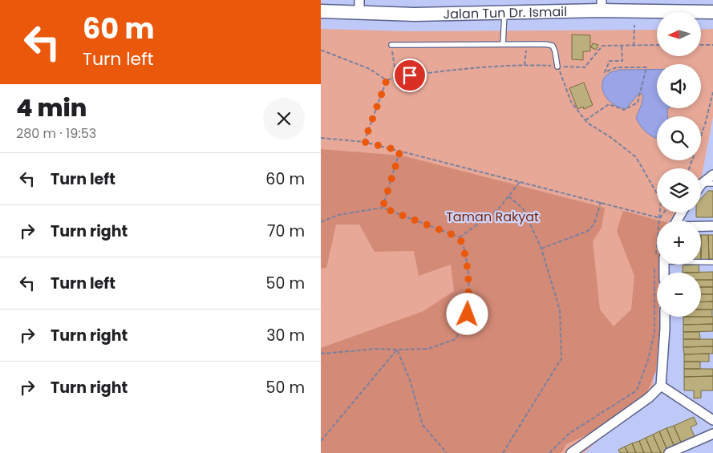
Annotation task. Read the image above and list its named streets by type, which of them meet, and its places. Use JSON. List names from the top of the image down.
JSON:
{
  "streets": {
    "street": ["Jalan Tun Dr. Ismail"]
  },
  "parks": ["Taman Rakyat"],
  "north": "left",
  "page": {
    "turn": ["60 m", "Turn left"],
    "map_buttons": ["+", "−"],
    "heading": ["4 min", "280 m · 19:53"],
    "list": [
      {
        "name": "Turn left",
        "value": "60 m"
      },
      {
        "name": "Turn right",
        "value": "70 m"
      },
      {
        "name": "Turn left",
        "value": "50 m"
      },
      {
        "name": "Turn right",
        "value": "30 m"
      },
      {
        "name": "Turn right",
        "value": "50 m"
      }
    ]
  }
}
